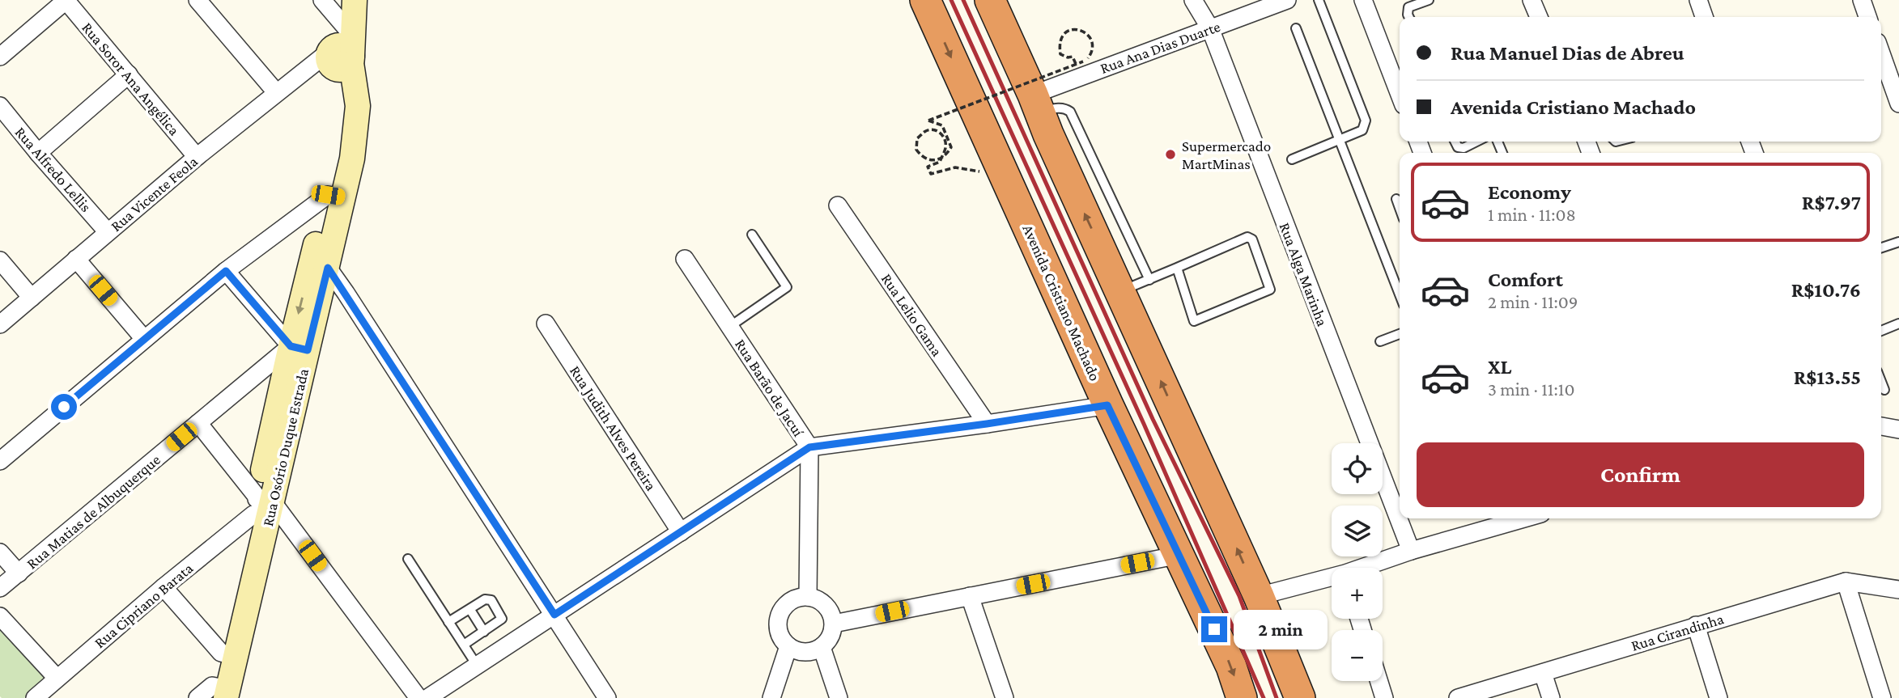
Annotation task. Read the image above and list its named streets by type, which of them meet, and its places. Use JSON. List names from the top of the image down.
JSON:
{
  "streets": {
    "highway": ["Avenida Cristiano Machado"],
    "street": [
      "Rua Ana Dias Duarte",
      "Rua Soror Ana Angélica",
      "Rua Alfredo Lellis",
      "Rua Vicente Feola",
      "Rua Alga Marinha",
      "Rua Lelio Gama",
      "Rua Barão de Jacuí",
      "Rua Judith Alves Pereira",
      "Rua Osório Duque Estrada",
      "Rua Matias de Albuquerque",
      "Rua Cipriano Barata",
      "Rua Cirandinha"
    ]
  },
  "crossings": [
    ["Rua Ana Dias Duarte", "Rua Alga Marinha"],
    ["Rua Soror Ana Angélica", "Rua Vicente Feola"],
    ["Rua Alfredo Lellis", "Rua Vicente Feola"],
    ["Rua Vicente Feola", "Rua Osório Duque Estrada"],
    ["Rua Osório Duque Estrada", "Rua Matias de Albuquerque"],
    ["Rua Osório Duque Estrada", "Rua Cipriano Barata"]
  ],
  "places": ["Supermercado MartMinas"],
  "page": {
    "banner": ["Rua Manuel Dias de Abreu", "Avenida Cristiano Machado"],
    "list": [
      {
        "name": "Economy",
        "note": "1 min · 11:08",
        "value": "R$7.97"
      },
      {
        "name": "Comfort",
        "note": "2 min · 11:09",
        "value": "R$10.76"
      },
      {
        "name": "XL",
        "note": "3 min · 11:10",
        "value": "R$13.55"
      }
    ],
    "buttons": "Confirm",
    "map_buttons": ["+", "−"],
    "bubble": "2 min"
  }
}
